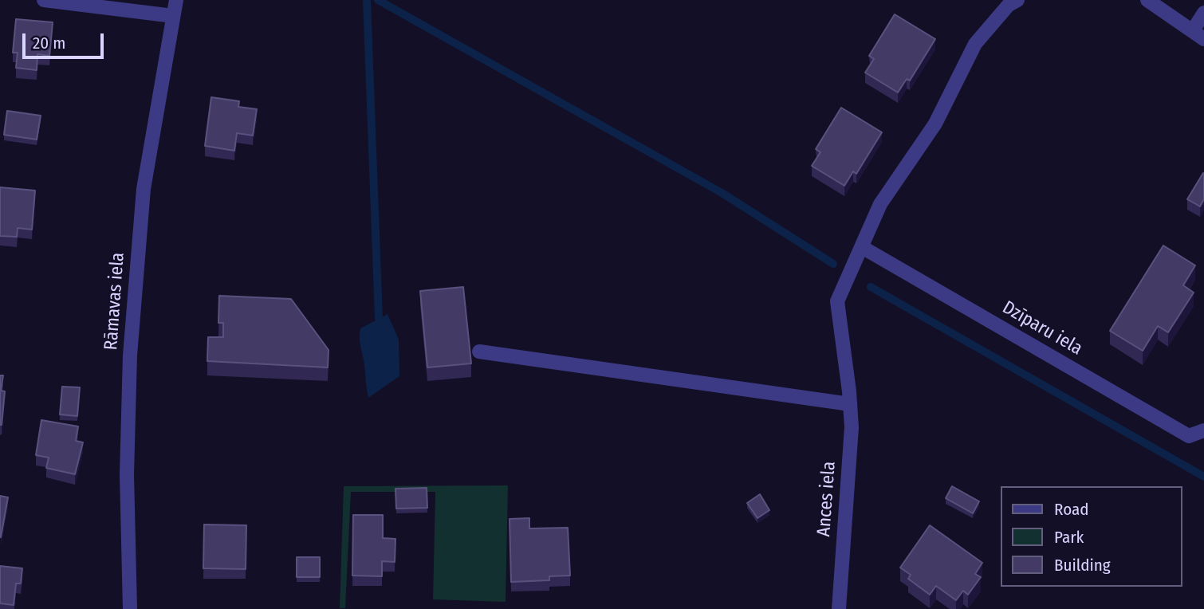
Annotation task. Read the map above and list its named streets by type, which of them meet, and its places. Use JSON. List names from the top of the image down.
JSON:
{
  "streets": {
    "street": ["Rāmavas iela", "Dzīparu iela", "Ances iela"]
  },
  "crossings": [
    ["Dzīparu iela", "Ances iela"]
  ],
  "legend": ["Road", "Park", "Building"],
  "scale_bar": "20 m"
}
